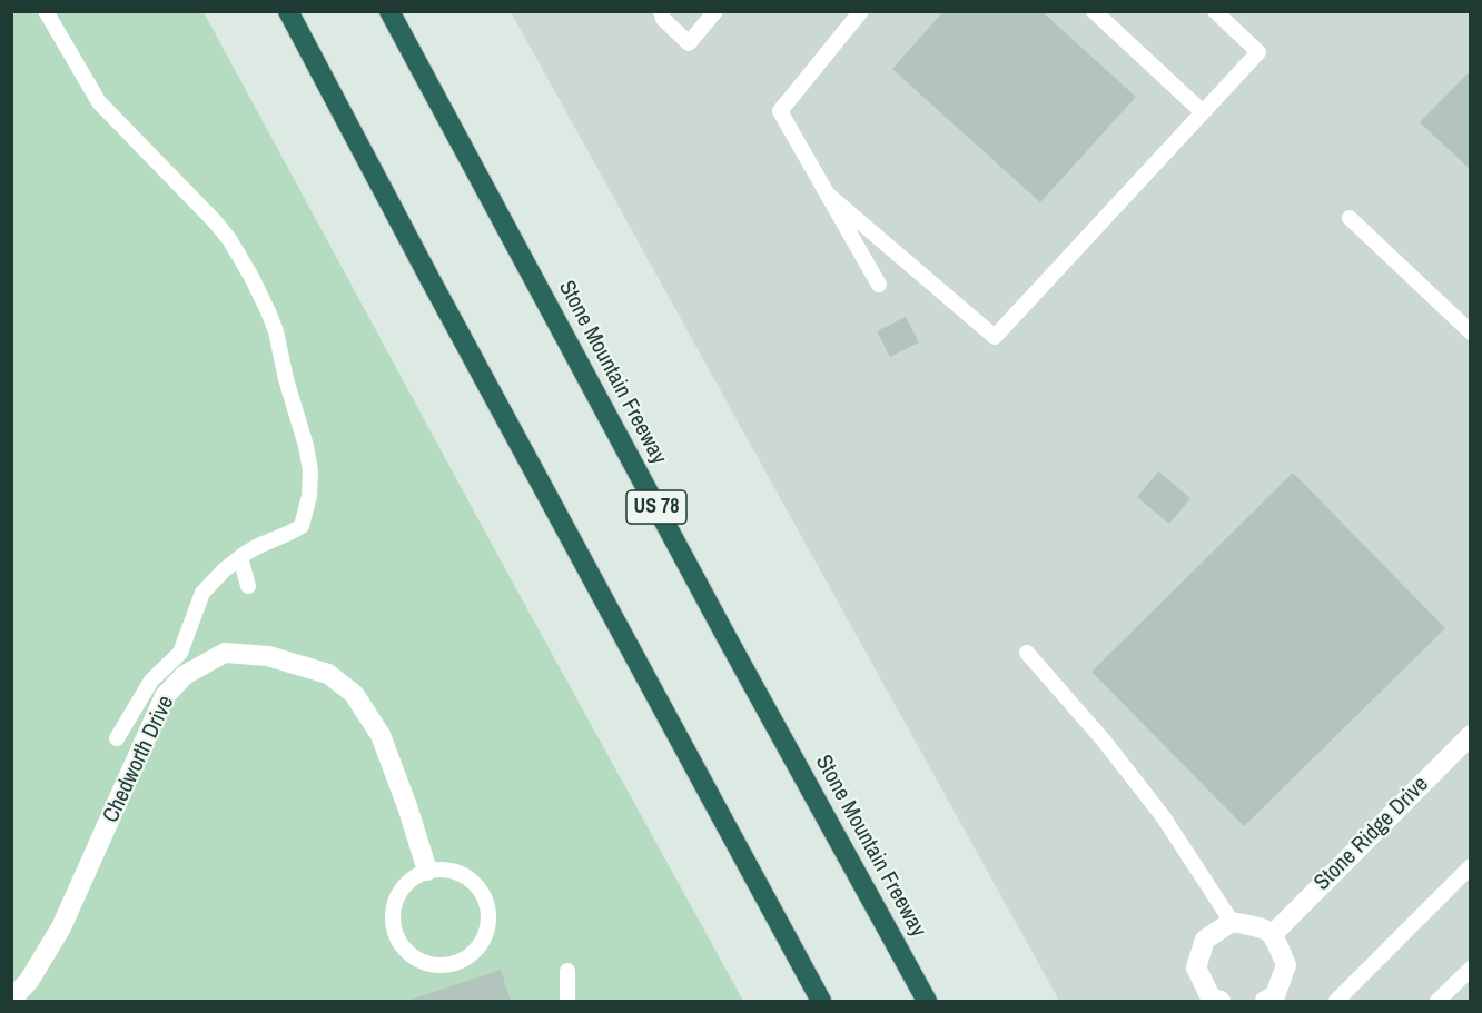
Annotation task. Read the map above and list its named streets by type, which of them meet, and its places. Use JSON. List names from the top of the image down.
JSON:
{
  "streets": {
    "highway": ["Stone Mountain Freeway", "US 78"],
    "street": ["Chedworth Drive", "Stone Ridge Drive"]
  }
}
